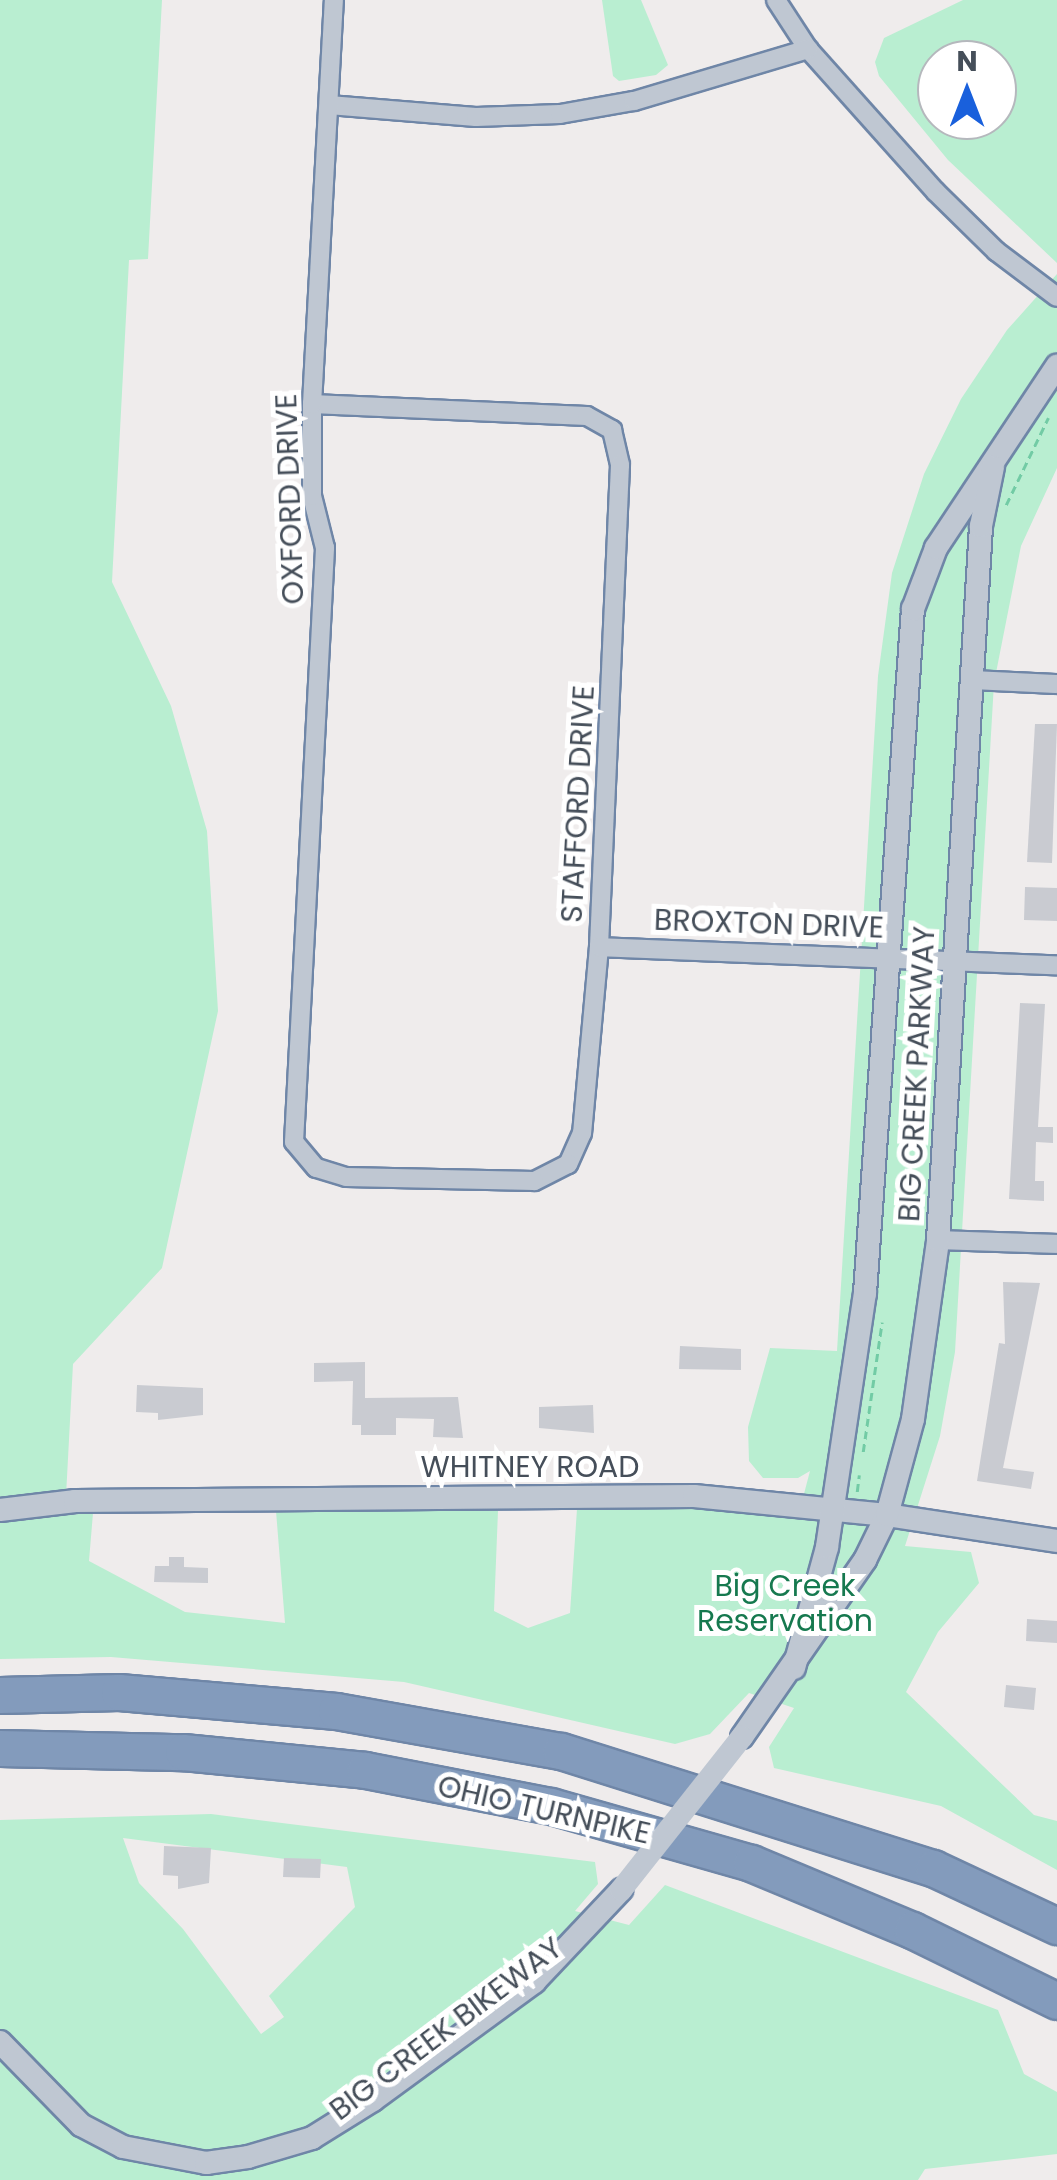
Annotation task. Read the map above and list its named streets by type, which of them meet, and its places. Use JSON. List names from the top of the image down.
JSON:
{
  "streets": {
    "highway": ["OHIO TURNPIKE"],
    "street": [
      "OXFORD DRIVE",
      "STAFFORD DRIVE",
      "BROXTON DRIVE",
      "BIG CREEK PARKWAY",
      "WHITNEY ROAD"
    ]
  },
  "crossings": [
    ["OXFORD DRIVE", "STAFFORD DRIVE"],
    ["STAFFORD DRIVE", "BROXTON DRIVE"],
    ["BROXTON DRIVE", "BIG CREEK PARKWAY"],
    ["BIG CREEK PARKWAY", "WHITNEY ROAD"]
  ],
  "parks": ["Big Creek Reservation"],
  "north": "top"
}
